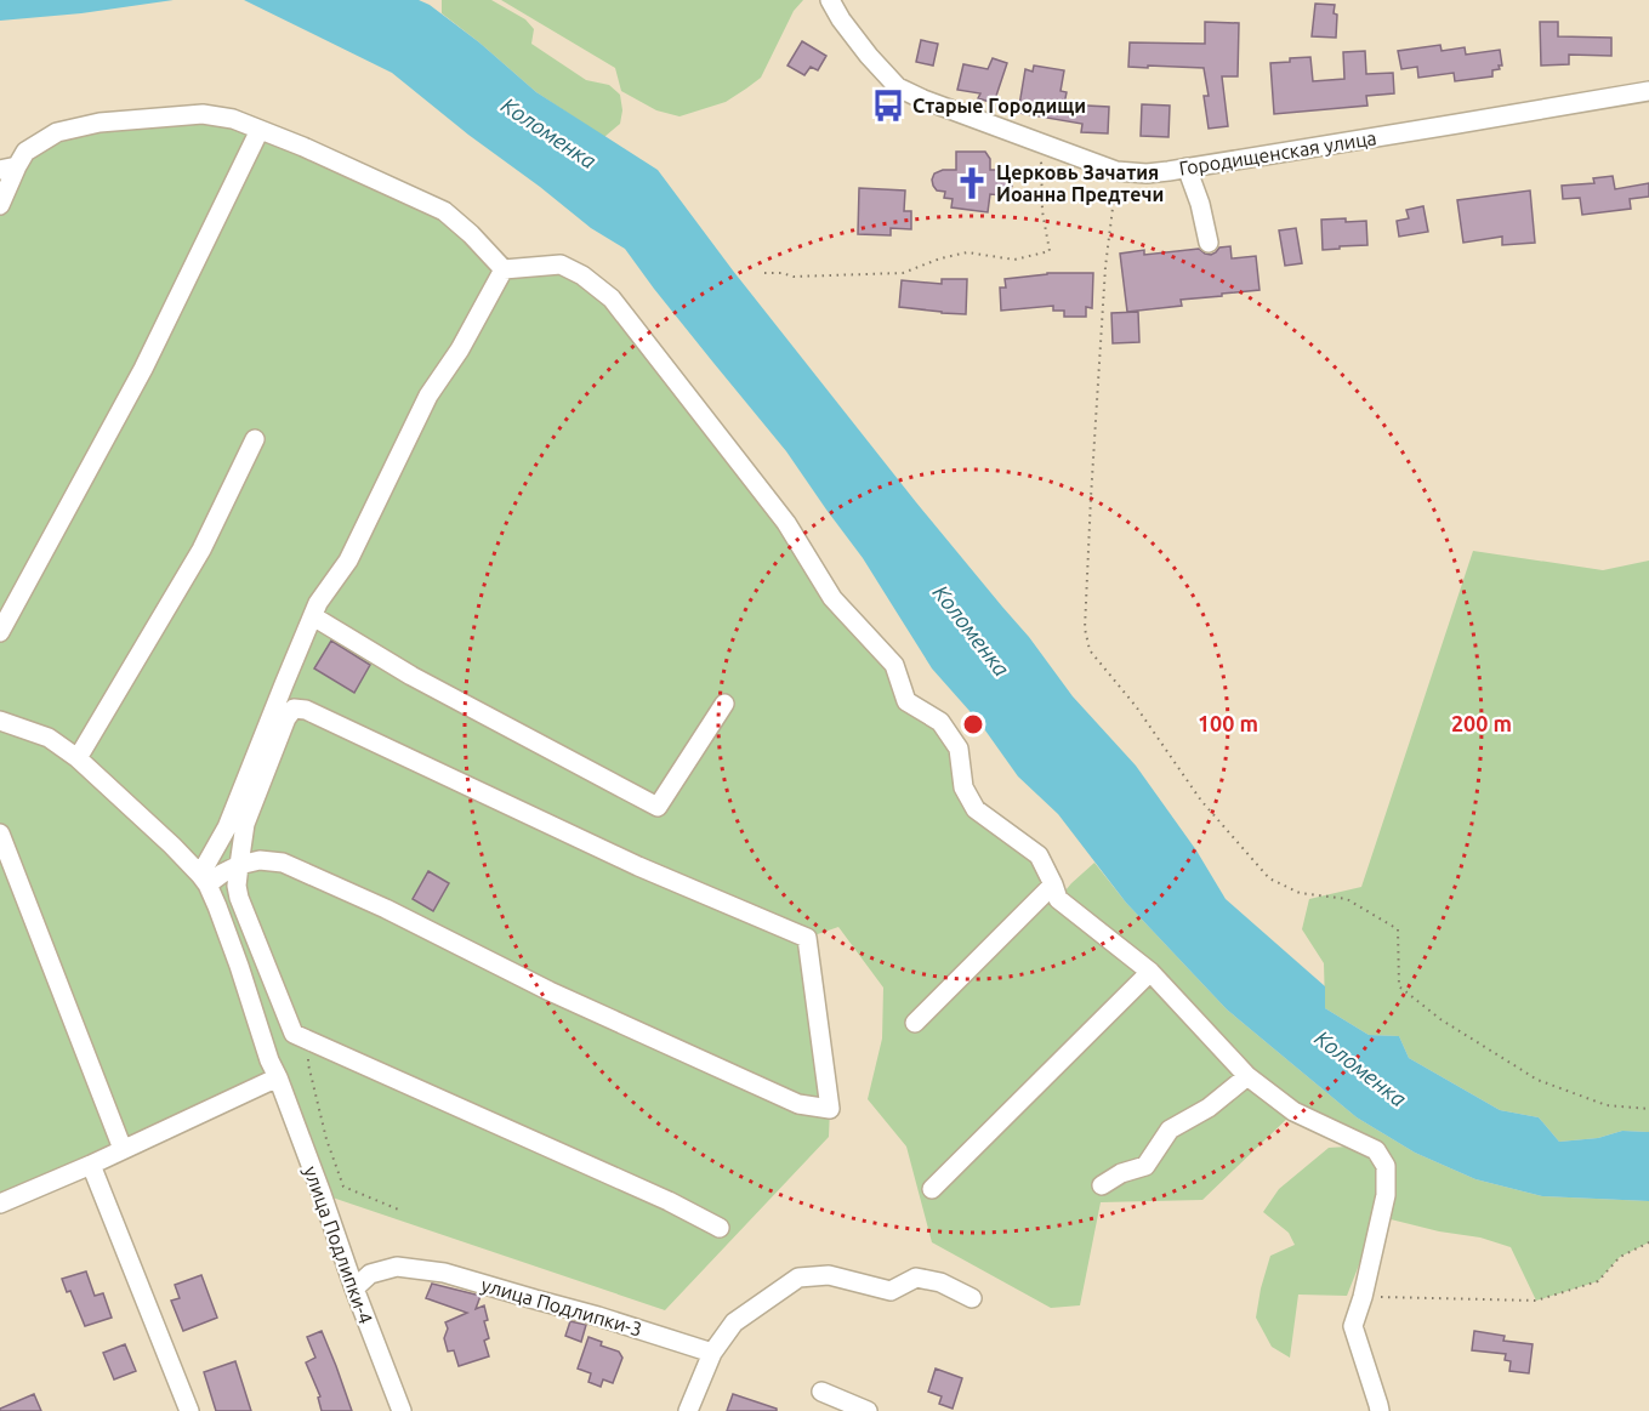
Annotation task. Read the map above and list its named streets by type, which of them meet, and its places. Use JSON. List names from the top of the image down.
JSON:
{
  "streets": {
    "street": ["Городищенская улица", "улица Подлипки-4", "улица Подлипки-3"]
  },
  "crossings": [
    ["улица Подлипки-4", "улица Подлипки-3"]
  ],
  "water": ["Коломенка"],
  "places": {
    "bus stop": ["Старые Городищи"],
    "church": ["Церковь Зачатия Иоанна Предтечи"]
  },
  "rings": ["100 m", "200 m"]
}
